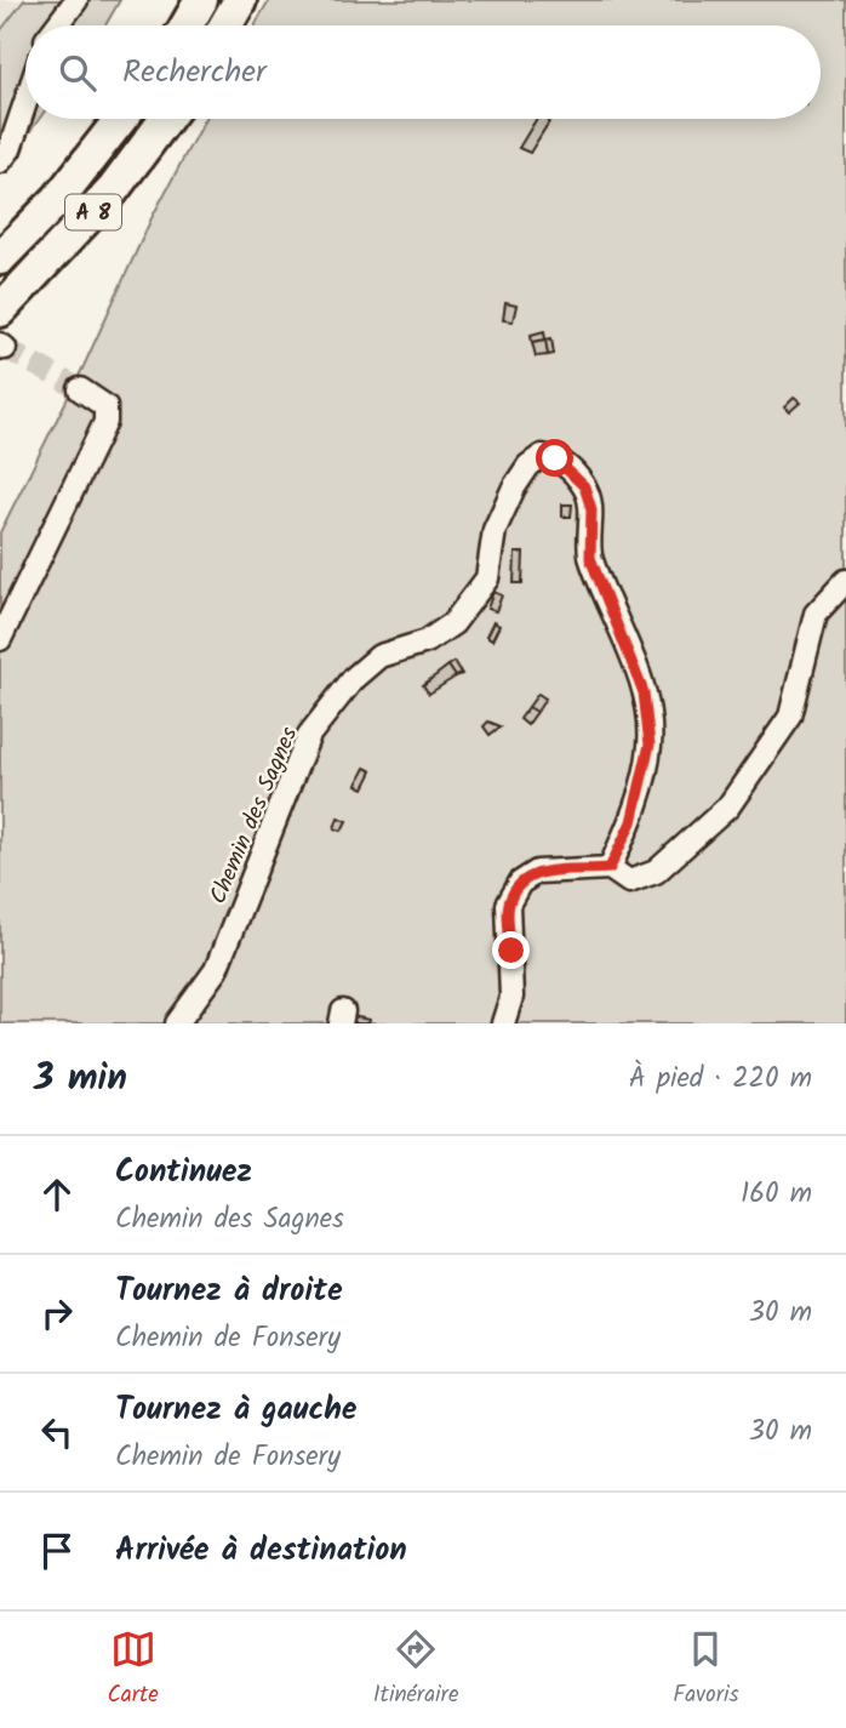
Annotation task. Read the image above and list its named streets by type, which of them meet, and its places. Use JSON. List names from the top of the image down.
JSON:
{
  "streets": {
    "highway": ["A 8"],
    "lane": ["Chemin des Sagnes"]
  },
  "page": {
    "search": "Rechercher",
    "heading": ["3 min", "À pied · 220 m"],
    "list": [
      ["Continuez", "Chemin des Sagnes", "160 m"],
      ["Tournez à droite", "Chemin de Fonsery", "30 m"],
      ["Tournez à gauche", "Chemin de Fonsery", "30 m"],
      "Arrivée à destination"
    ],
    "nav": ["Carte", "Itinéraire", "Favoris"]
  }
}
